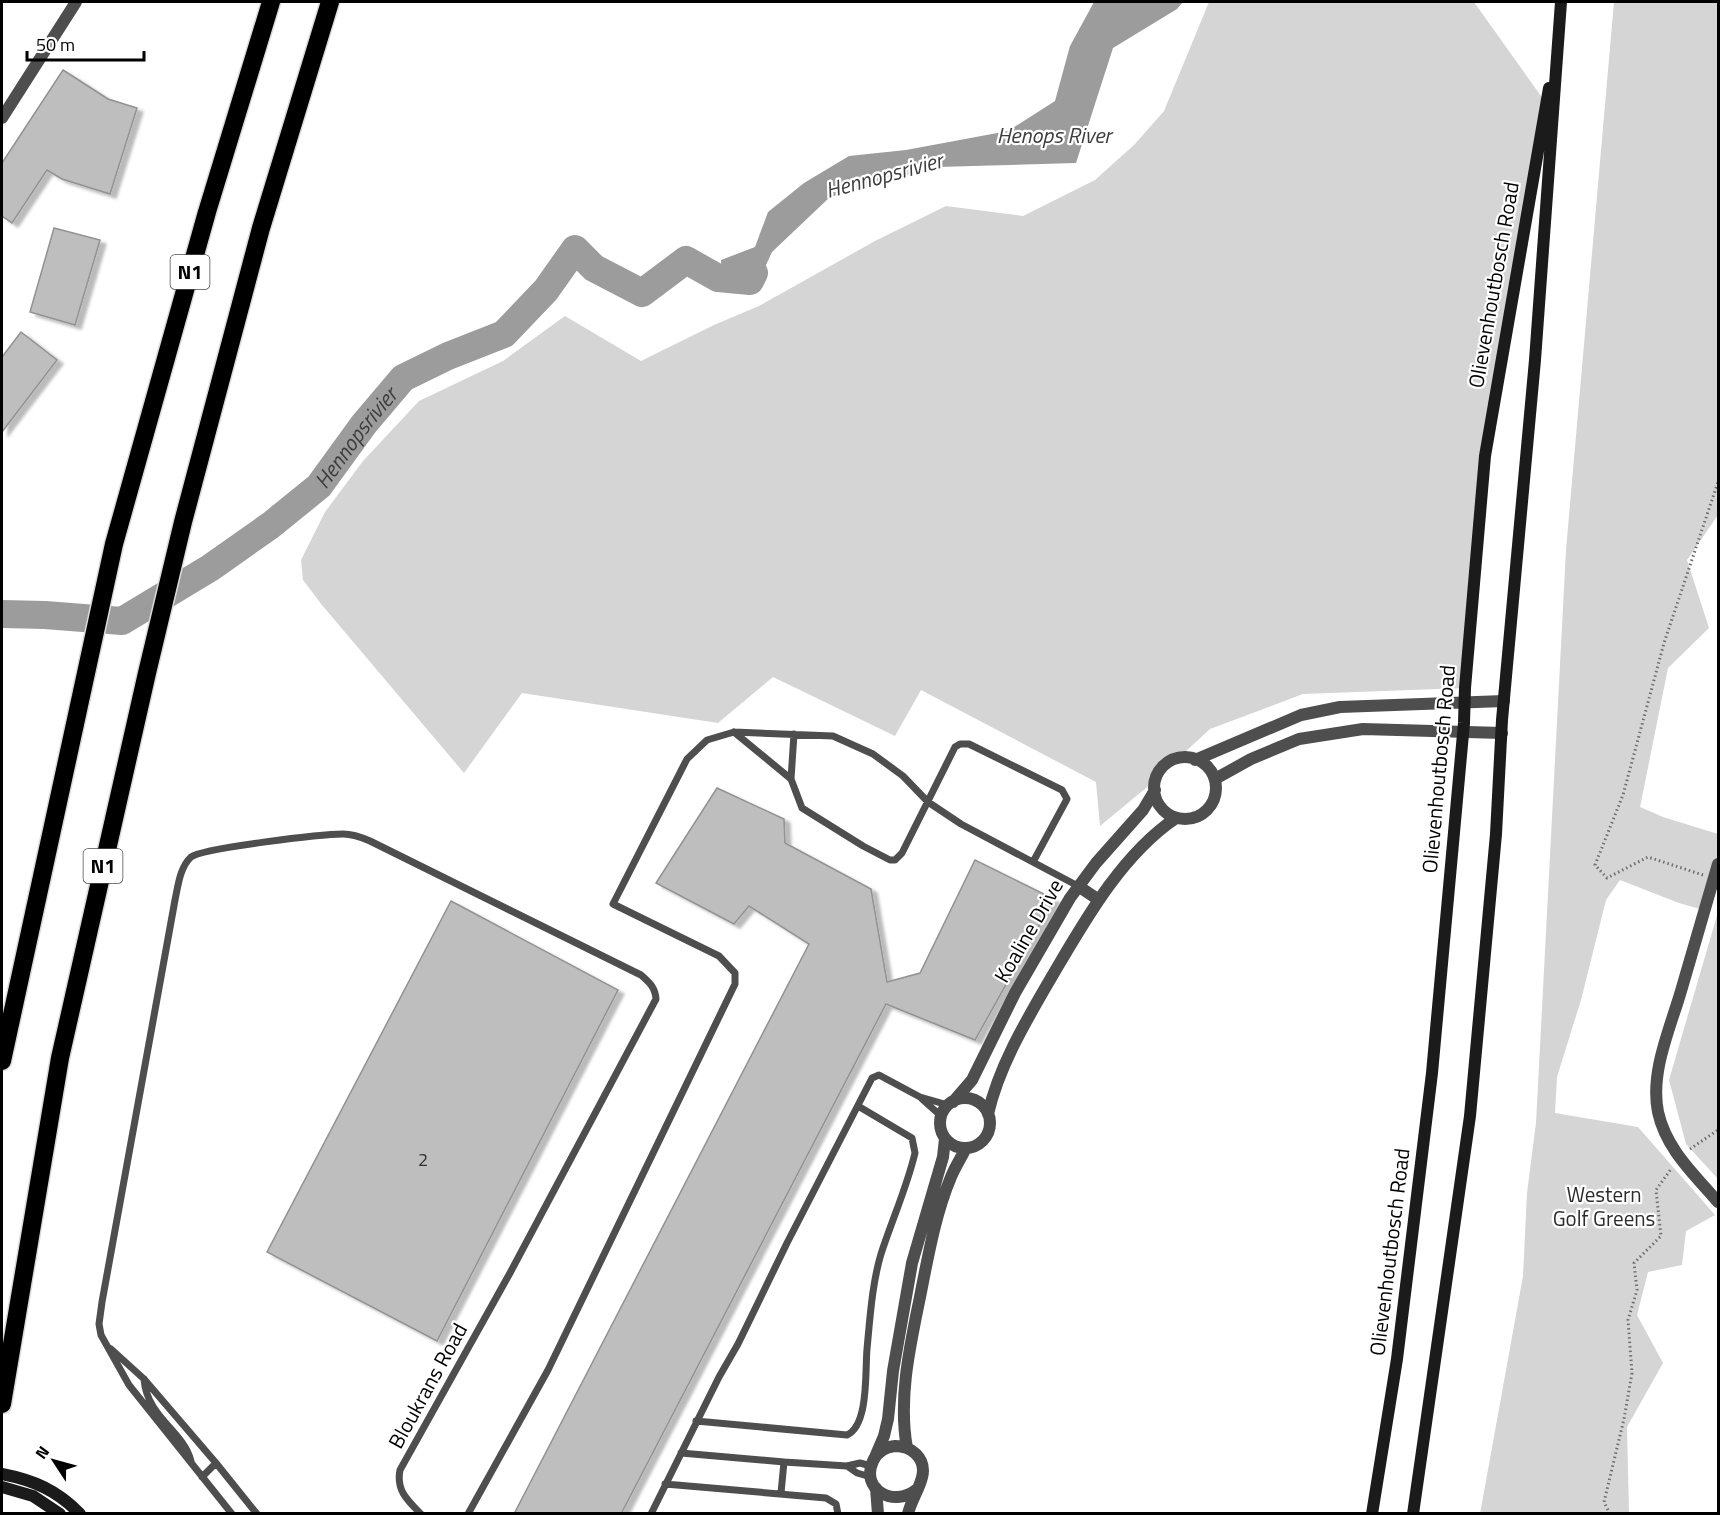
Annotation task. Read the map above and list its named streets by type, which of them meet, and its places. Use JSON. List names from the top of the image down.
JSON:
{
  "streets": {
    "highway": ["N1"],
    "main road": ["Olievenhoutbosch Road"],
    "street": ["Koaline Drive"],
    "lane": ["Bloukrans Road"]
  },
  "crossings": [
    ["Olievenhoutbosch Road", "Koaline Drive"]
  ],
  "water": ["Henops River", "Hennopsrivier"],
  "parks": ["Western Golf Greens"],
  "house_numbers": ["2"],
  "scale_bar": "50 m",
  "north": "top left"
}
